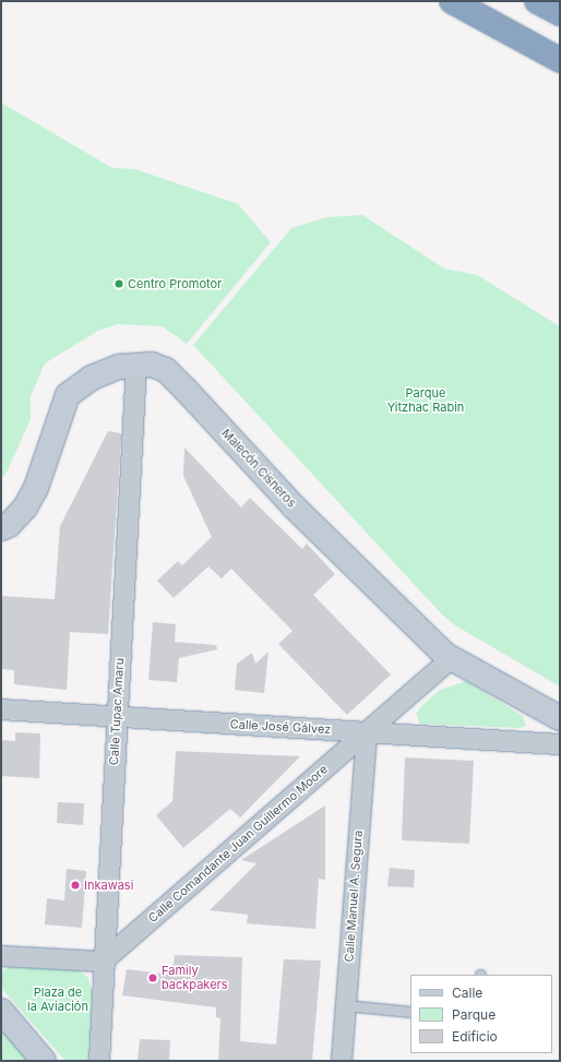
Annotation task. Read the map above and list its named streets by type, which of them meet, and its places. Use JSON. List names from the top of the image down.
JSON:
{
  "streets": {
    "street": [
      "Malecón Cisneros",
      "Calle Tupac Amaru",
      "Calle José Gálvez",
      "Calle Comandante Juan Guillermo Moore",
      "Calle Manuel A. Segura"
    ]
  },
  "crossings": [
    ["Malecón Cisneros", "Calle Tupac Amaru"],
    ["Malecón Cisneros", "Calle Comandante Juan Guillermo Moore"],
    ["Calle Tupac Amaru", "Calle José Gálvez"],
    ["Calle Tupac Amaru", "Calle Comandante Juan Guillermo Moore"],
    ["Calle José Gálvez", "Calle Comandante Juan Guillermo Moore"],
    ["Calle José Gálvez", "Calle Manuel A. Segura"],
    ["Calle Comandante Juan Guillermo Moore", "Calle Manuel A. Segura"]
  ],
  "parks": ["Parque Yitzhac Rabin", "Plaza de la Aviación"],
  "places": ["Centro Promotor", "Inkawasi", "Family backpakers"],
  "legend": ["Calle", "Parque", "Edificio"]
}
